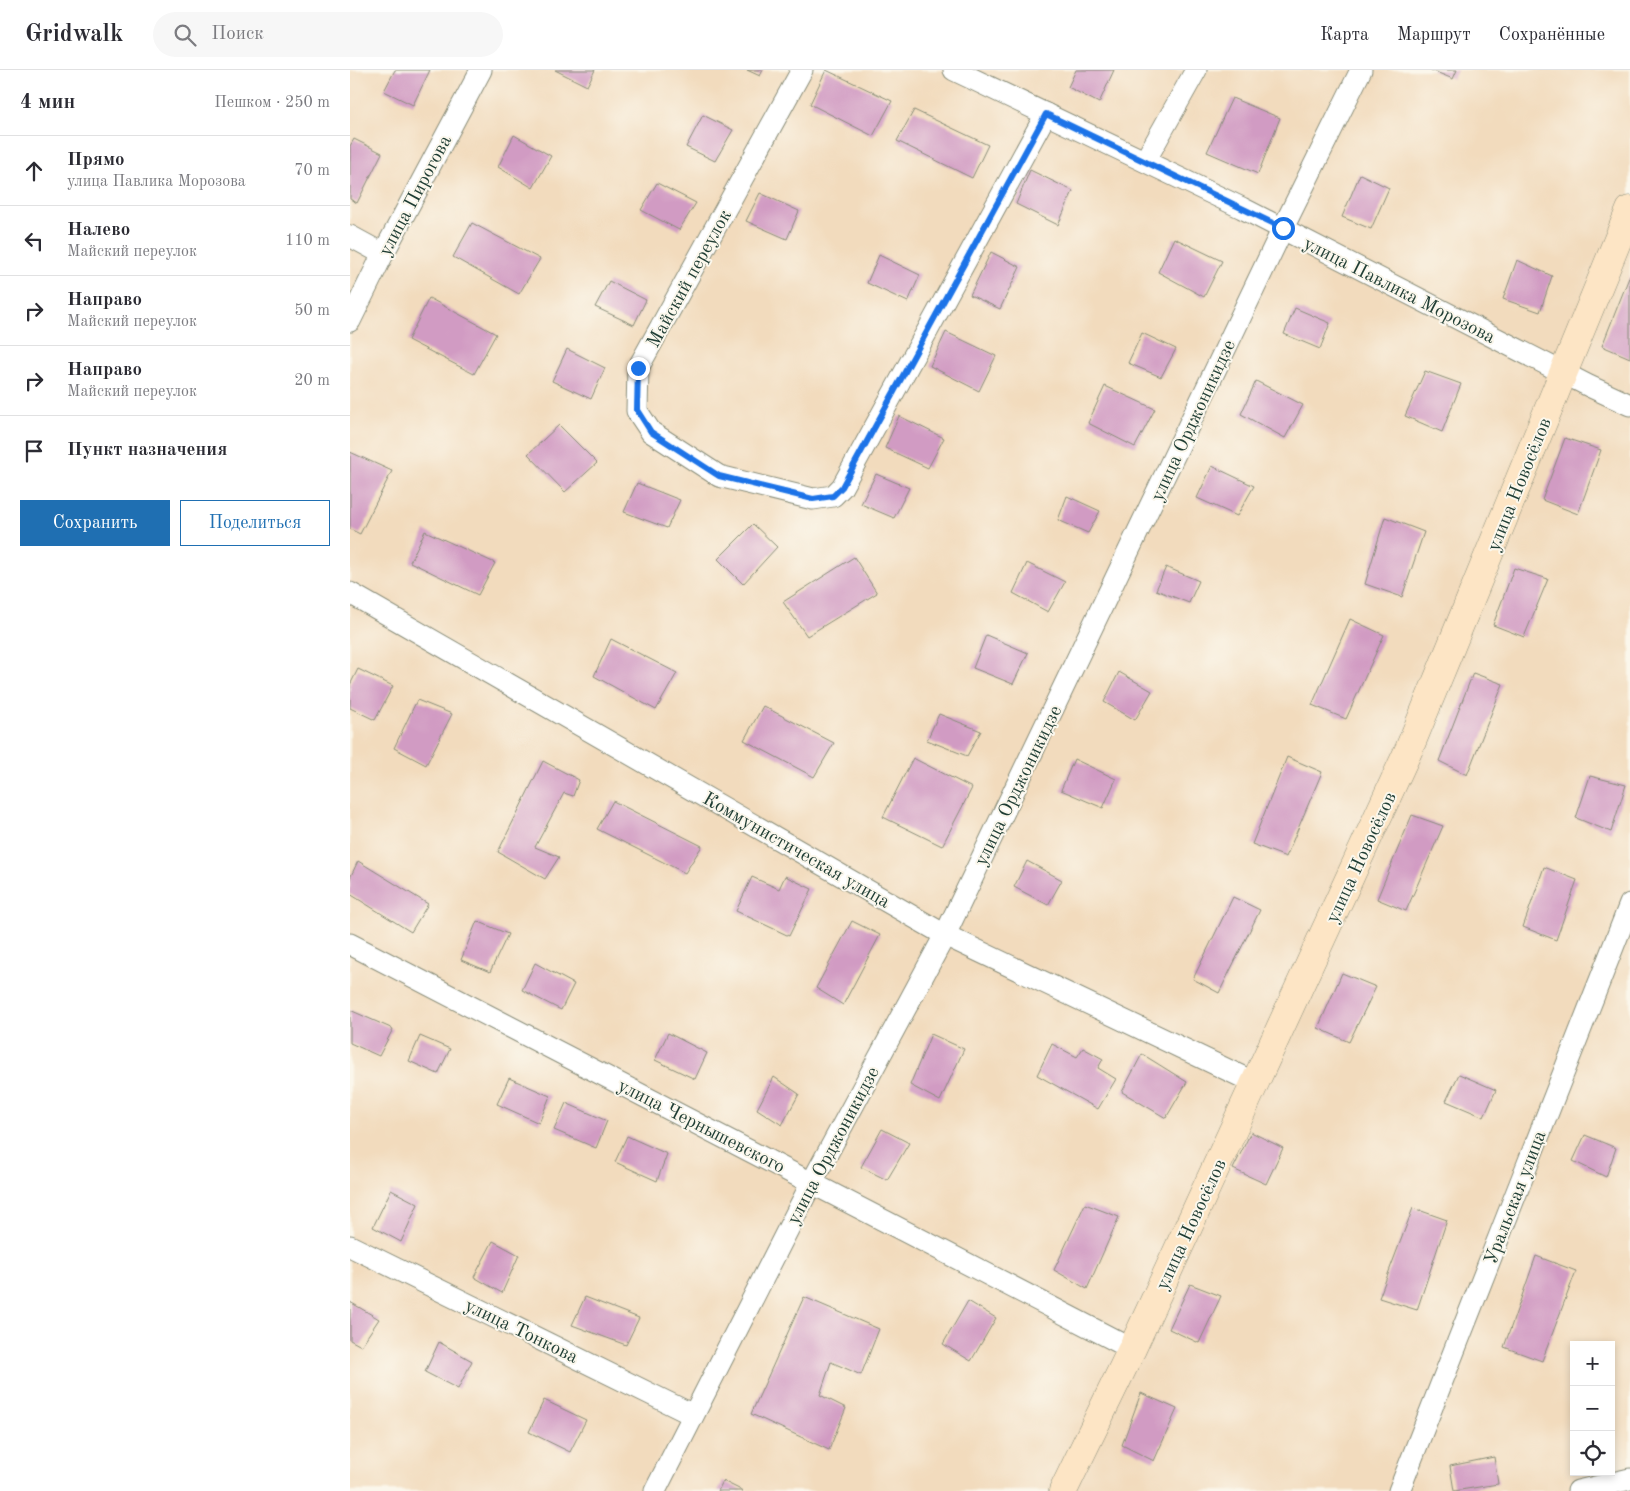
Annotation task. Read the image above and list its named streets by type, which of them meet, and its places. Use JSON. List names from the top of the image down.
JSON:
{
  "streets": {
    "street": [
      "улица Пирогова",
      "Майский переулок",
      "улица Павлика Морозова",
      "улица Орджоникидзе",
      "улица Новосёлов",
      "Коммунистическая улица",
      "улица Чернышевского",
      "Уральская улица",
      "улица Тонкова"
    ]
  },
  "crossings": [
    ["Майский переулок", "улица Павлика Морозова"],
    ["улица Павлика Морозова", "улица Орджоникидзе"],
    ["улица Павлика Морозова", "улица Новосёлов"],
    ["улица Орджоникидзе", "Коммунистическая улица"],
    ["улица Орджоникидзе", "улица Чернышевского"],
    ["улица Орджоникидзе", "улица Тонкова"],
    ["улица Новосёлов", "Коммунистическая улица"],
    ["улица Новосёлов", "улица Чернышевского"]
  ],
  "page": {
    "header": "Gridwalk",
    "search": "Поиск",
    "nav": ["Карта", "Маршрут", "Сохранённые"],
    "heading": ["4 мин", "Пешком · 250 m"],
    "list": [
      ["Прямо", "улица Павлика Морозова", "70 m"],
      ["Налево", "Майский переулок", "110 m"],
      ["Направо", "Майский переулок", "50 m"],
      ["Направо", "Майский переулок", "20 m"],
      "Пункт назначения"
    ],
    "buttons": ["Сохранить", "Поделиться"],
    "map_buttons": ["+", "−"]
  }
}
